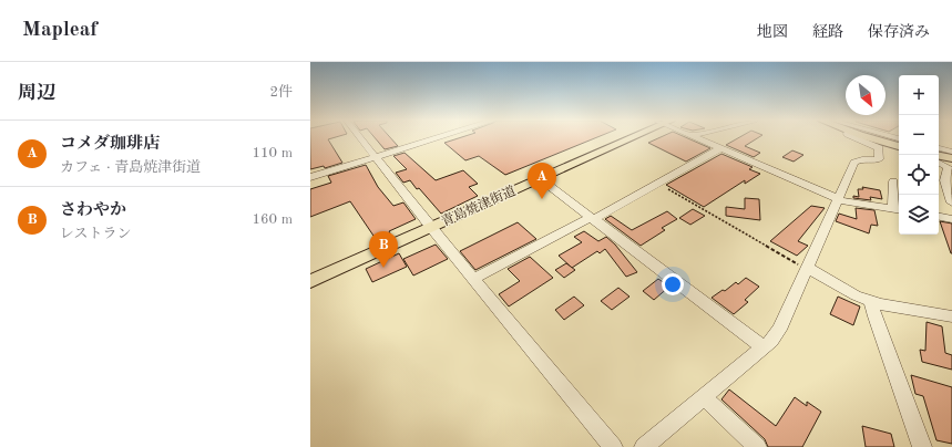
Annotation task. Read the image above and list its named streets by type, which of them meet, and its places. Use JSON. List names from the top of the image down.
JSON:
{
  "streets": {
    "main road": ["青島焼津街道"]
  },
  "north": "bottom right",
  "page": {
    "header": "Mapleaf",
    "nav": ["地図", "経路", "保存済み"],
    "heading": ["周辺", "2件"],
    "map_buttons": ["+", "−"],
    "list": [
      {
        "mark": "A",
        "name": "コメダ珈琲店",
        "note": "カフェ · 青島焼津街道",
        "value": "110 m"
      },
      {
        "mark": "B",
        "name": "さわやか",
        "note": "レストラン",
        "value": "160 m"
      }
    ],
    "pins": ["A", "B"]
  }
}
